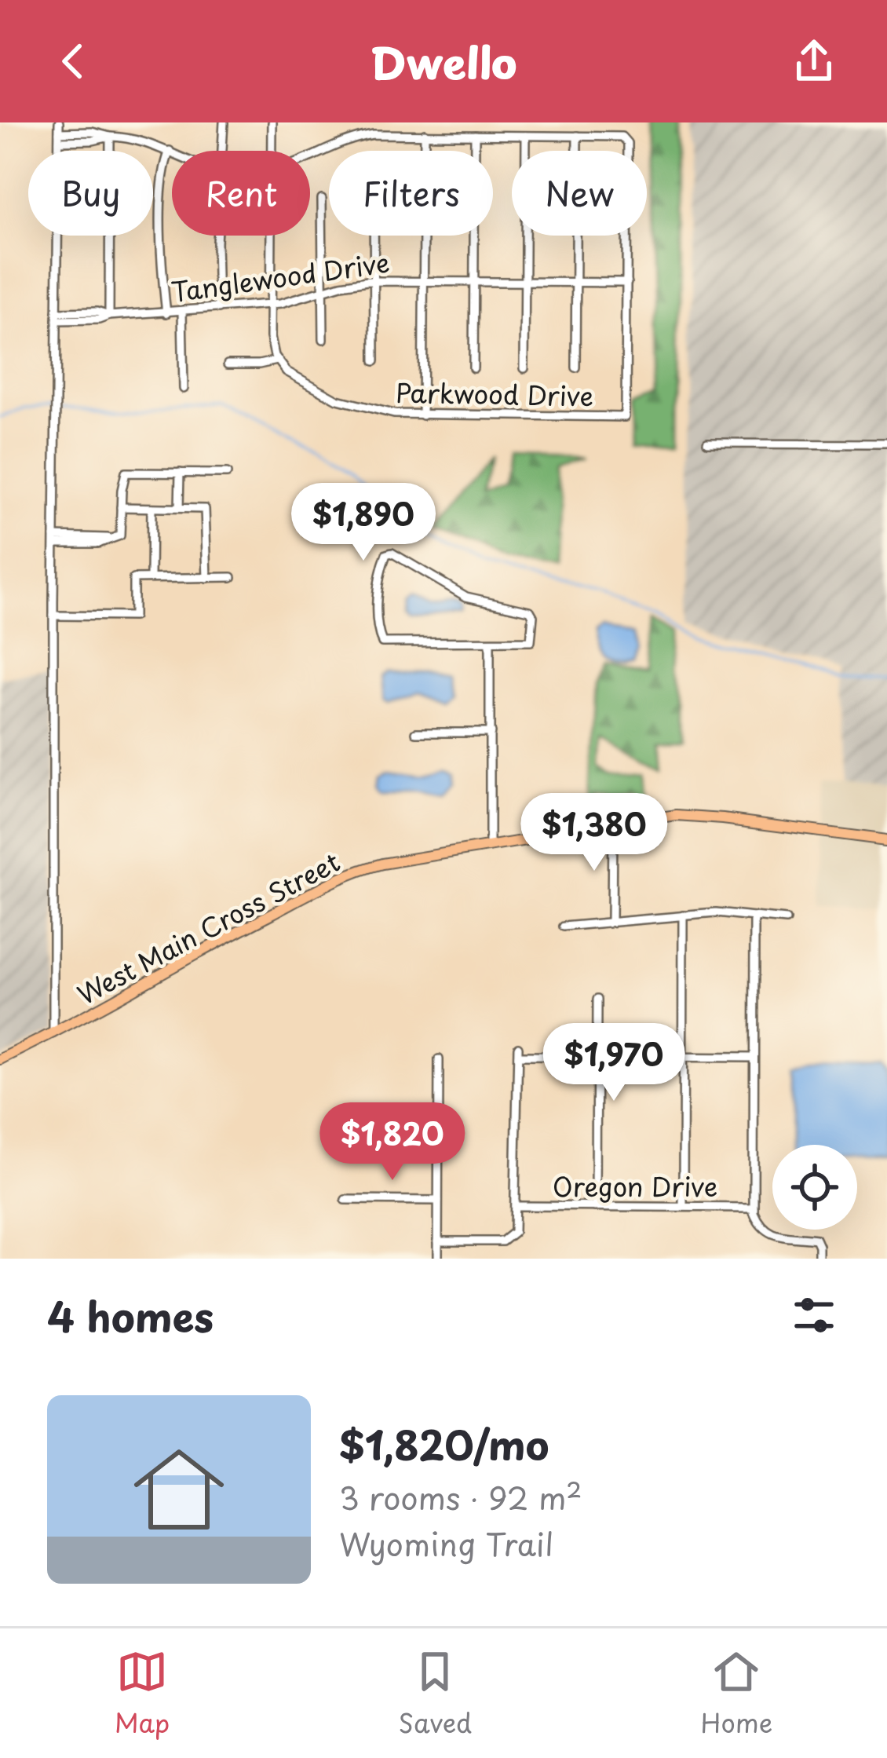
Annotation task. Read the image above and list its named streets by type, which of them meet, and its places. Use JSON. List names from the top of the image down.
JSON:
{
  "streets": {
    "main road": ["West Main Cross Street"],
    "street": ["Tanglewood Drive", "Parkwood Drive", "Oregon Drive"]
  },
  "crossings": [
    ["Tanglewood Drive", "Parkwood Drive"]
  ],
  "page": {
    "header": "Dwello",
    "chip": [
      "Buy",
      "Rent",
      "Filters",
      "New"
    ],
    "price": [
      "$1,890",
      "$1,380",
      "$1,970",
      "$1,820"
    ],
    "heading": "4 homes",
    "list": [
      {
        "name": "$1,820/mo",
        "note": "3 rooms · 92 m² · Wyoming Trail"
      }
    ],
    "tabs": ["Map", "Saved", "Home"]
  }
}
